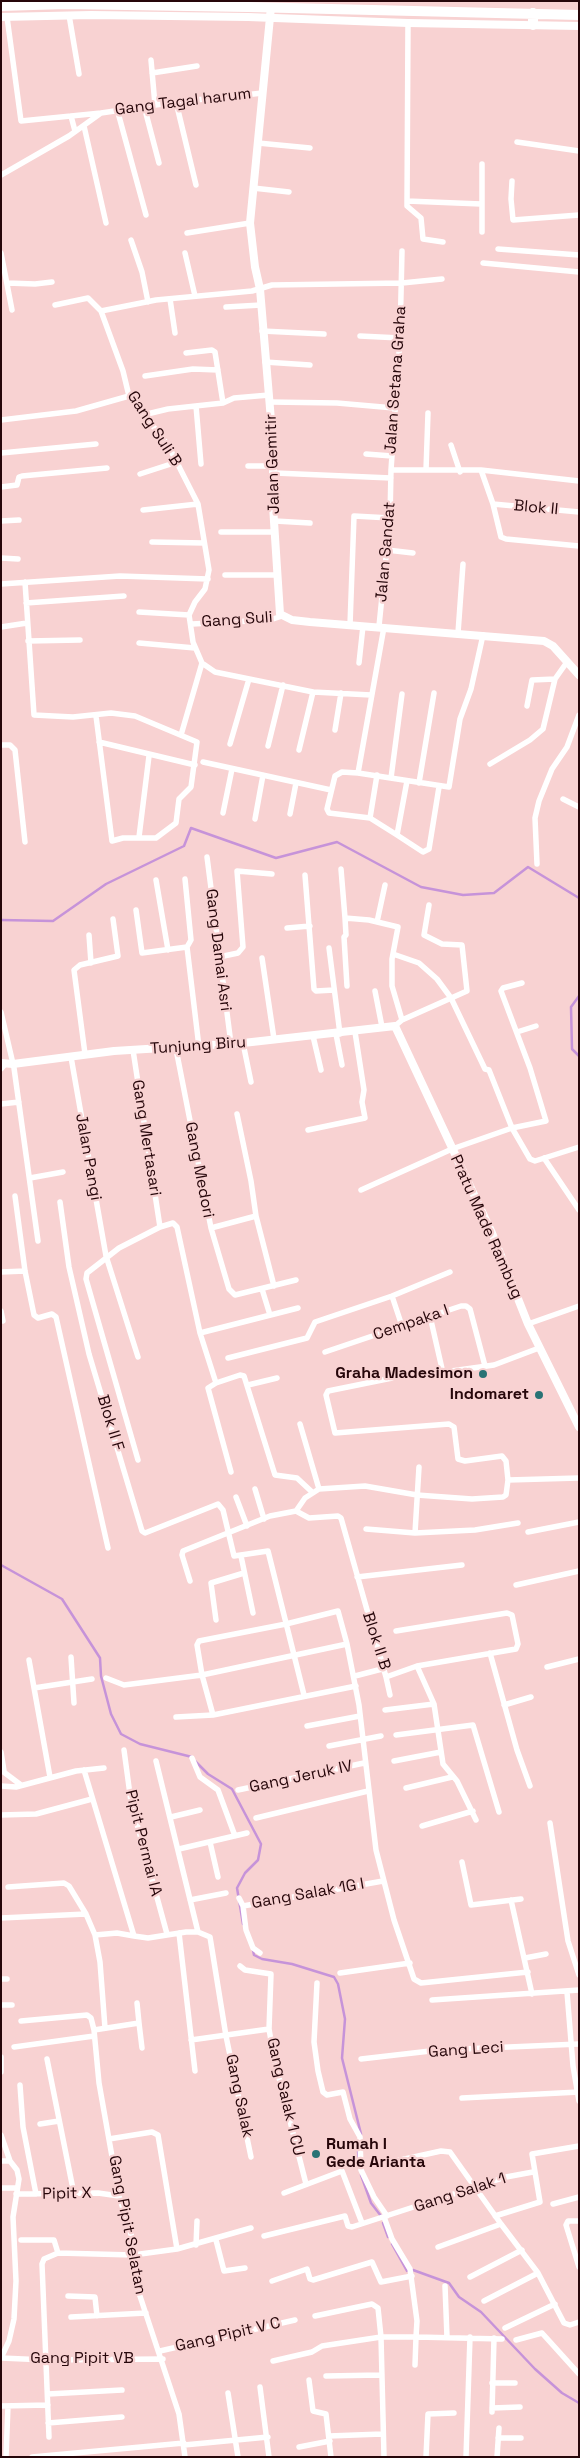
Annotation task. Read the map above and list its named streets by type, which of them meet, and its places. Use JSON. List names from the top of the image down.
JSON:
{
  "streets": {
    "street": [
      "Gang Tagal harum",
      "Jalan Setana Graha",
      "Gang Suli B",
      "Jalan Gemitir",
      "Blok II",
      "Jalan Sandat",
      "Gang Suli",
      "Gang Damai Asri",
      "Tunjung Biru",
      "Gang Mertasari",
      "Jalan Pangi",
      "Gang Medori",
      "Pratu Made Rambug",
      "Cempaka I",
      "Blok II F",
      "Blok II B",
      "Gang Jeruk IV",
      "Pipit Permai IA",
      "Gang Salak 1G I",
      "Gang Leci",
      "Gang Salak",
      "Gang Salak 1 CU",
      "Gang Salak 1",
      "Pipit X",
      "Gang Pipit Selatan",
      "Gang Pipit V C",
      "Gang Pipit VB"
    ]
  },
  "crossings": [
    ["Gang Tagal harum", "Jalan Gemitir"],
    ["Jalan Setana Graha", "Jalan Sandat"],
    ["Jalan Gemitir", "Gang Suli"],
    ["Gang Damai Asri", "Tunjung Biru"],
    ["Tunjung Biru", "Gang Mertasari"],
    ["Tunjung Biru", "Jalan Pangi"],
    ["Tunjung Biru", "Gang Medori"],
    ["Tunjung Biru", "Pratu Made Rambug"],
    ["Gang Salak", "Gang Salak 1 CU"],
    ["Pipit X", "Gang Pipit Selatan"],
    ["Gang Pipit Selatan", "Gang Pipit V C"],
    ["Gang Pipit Selatan", "Gang Pipit VB"]
  ],
  "places": ["Graha Madesimon", "Indomaret", "Rumah I Gede Arianta"]
}
